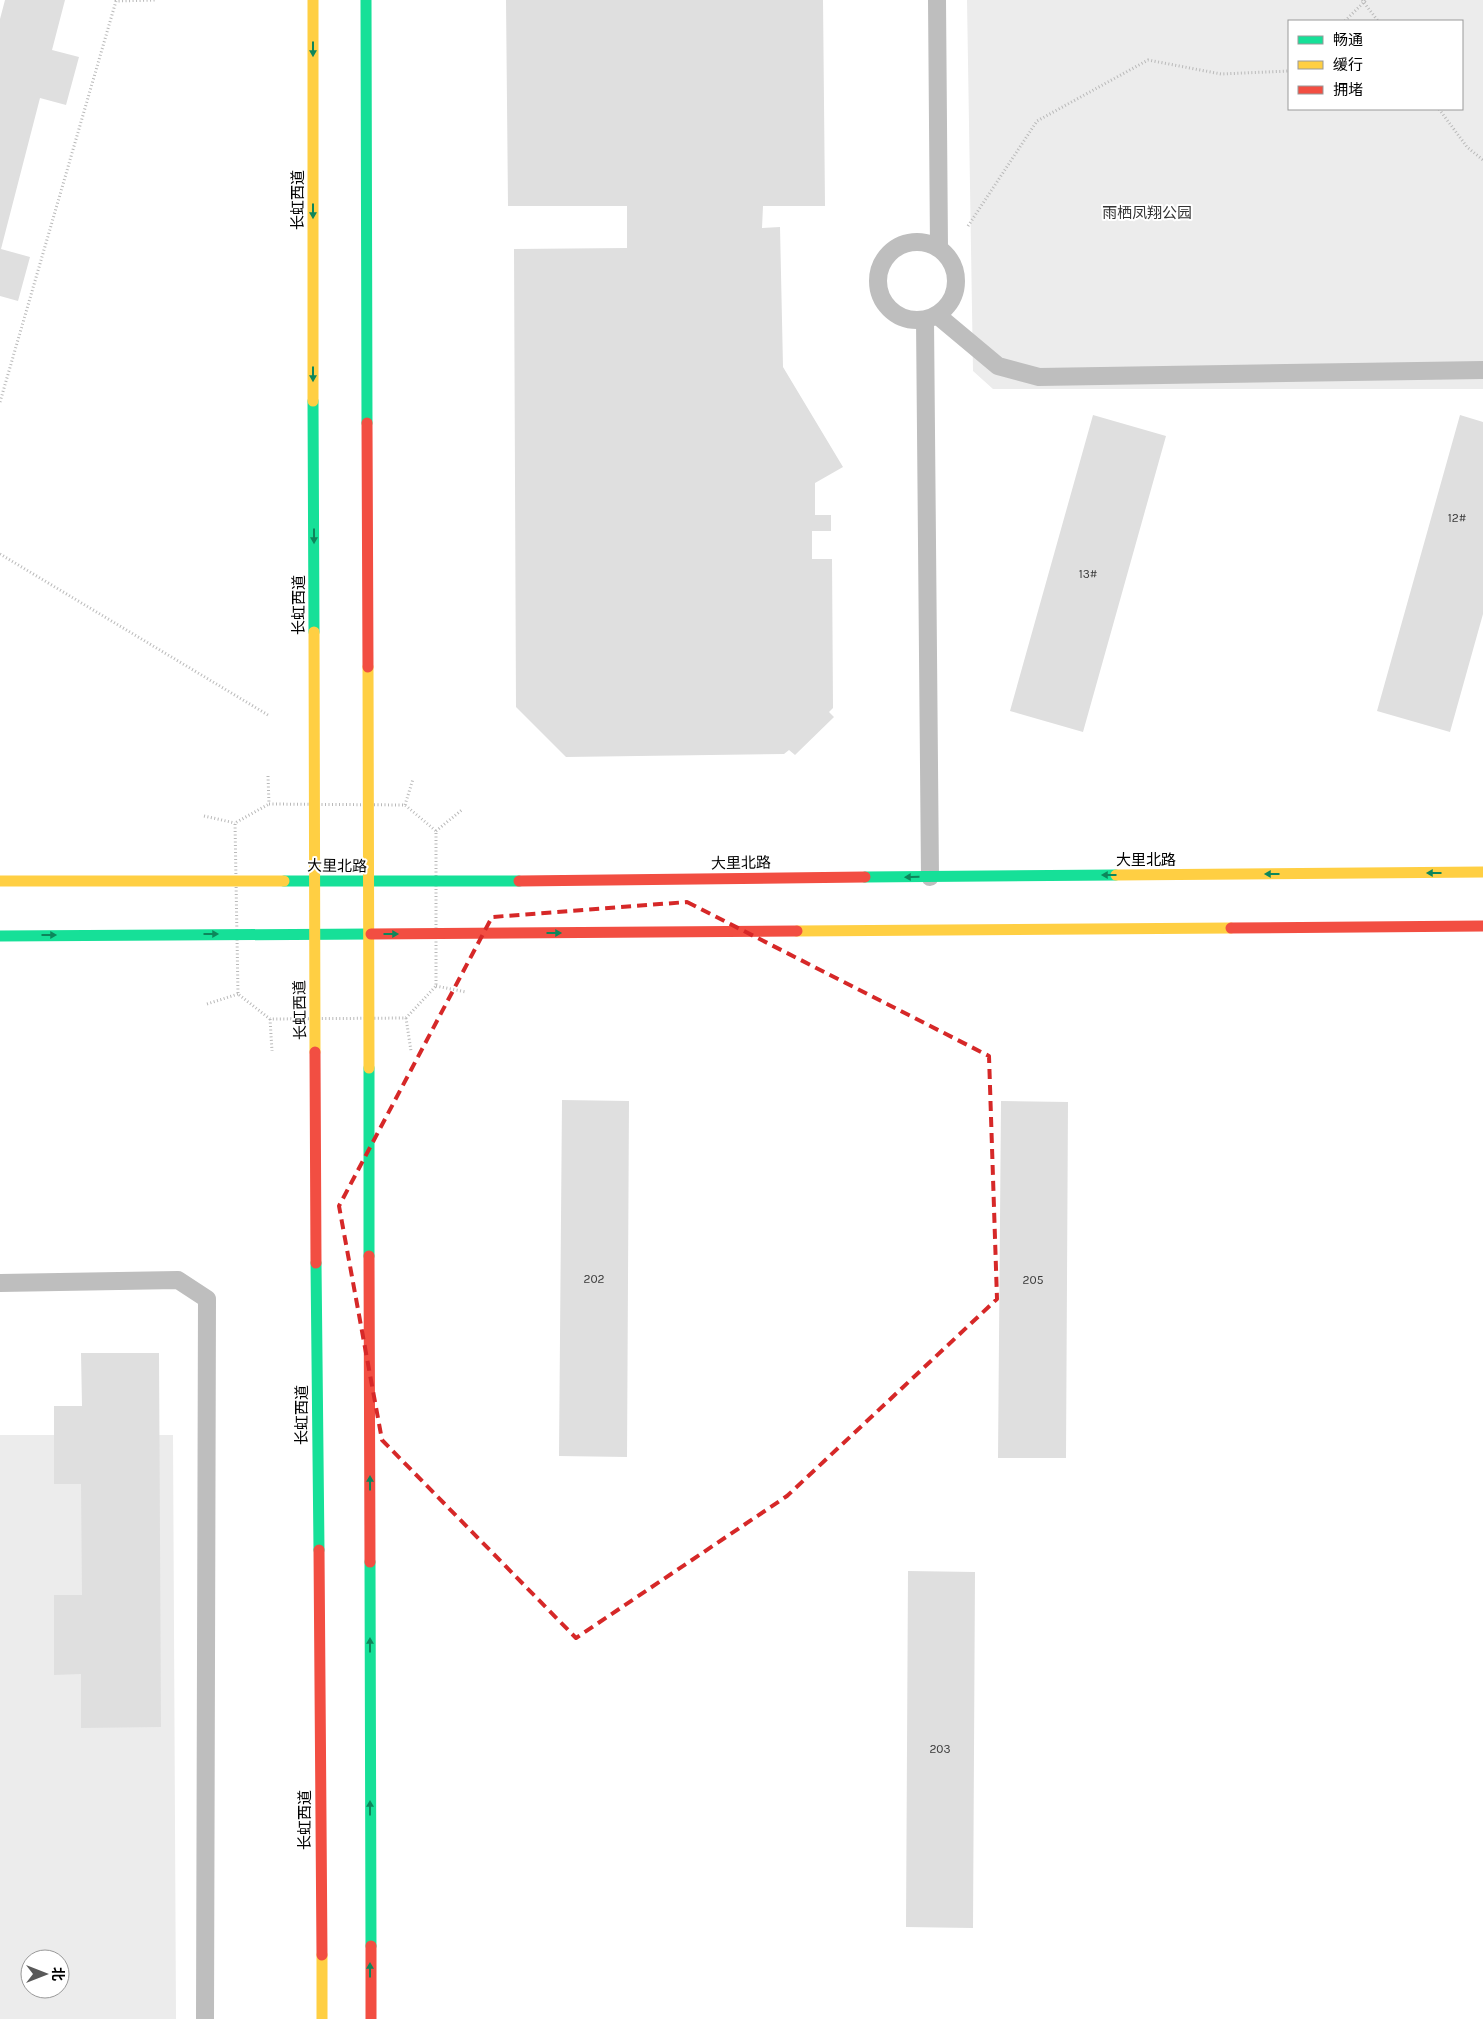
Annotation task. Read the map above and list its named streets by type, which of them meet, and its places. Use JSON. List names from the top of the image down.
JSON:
{
  "streets": {
    "main road": ["长虹西道", "大里北路"]
  },
  "crossings": [
    ["长虹西道", "大里北路"]
  ],
  "parks": ["雨栖凤翔公园"],
  "house_numbers": [
    "12#",
    "13#",
    "202",
    "205",
    "203"
  ],
  "legend": ["畅通", "缓行", "拥堵"],
  "north": "right"
}
